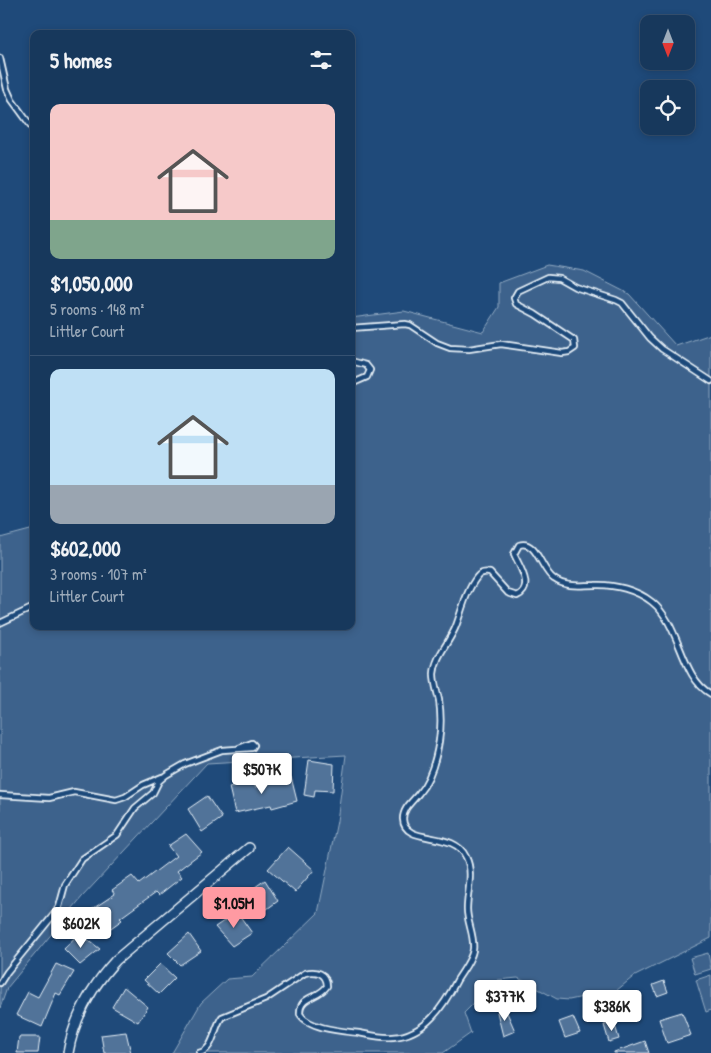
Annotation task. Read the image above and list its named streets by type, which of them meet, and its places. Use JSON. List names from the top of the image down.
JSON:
{
  "north": "bottom",
  "page": {
    "heading": "5 homes",
    "list": [
      {
        "name": "$1,050,000",
        "note": "5 rooms · 148 m² · Littler Court"
      },
      {
        "name": "$602,000",
        "note": "3 rooms · 107 m² · Littler Court"
      }
    ],
    "price": [
      "$507K",
      "$1.05M",
      "$602K",
      "$377K",
      "$386K"
    ]
  }
}
